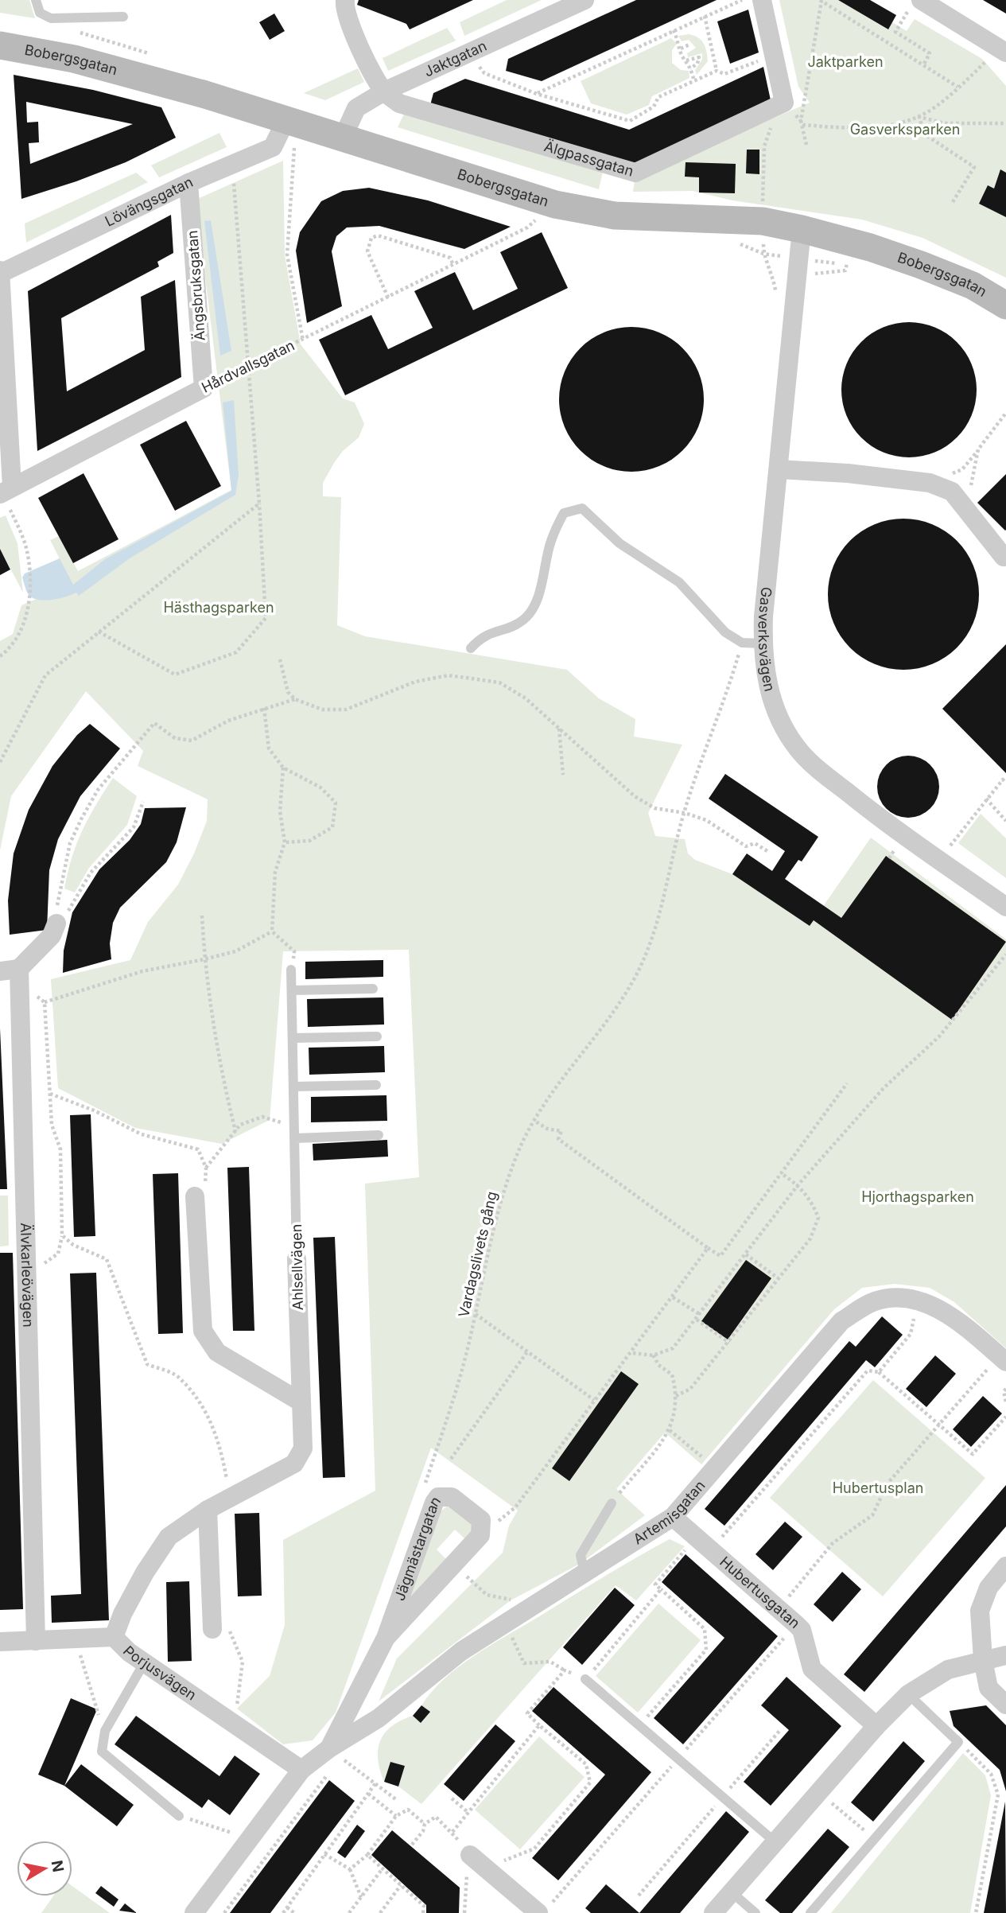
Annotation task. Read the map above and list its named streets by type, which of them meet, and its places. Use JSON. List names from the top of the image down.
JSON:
{
  "streets": {
    "street": [
      "Jaktgatan",
      "Bobergsgatan",
      "Älgpassgatan",
      "Lövängsgatan",
      "Ängsbruksgatan",
      "Hårdvallsgatan",
      "Gasverksvägen",
      "Ahlsellvägen",
      "Älvkarleövägen",
      "Artemisgatan",
      "Jägmästargatan",
      "Hubertusgatan",
      "Porjusvägen"
    ],
    "path": ["Vardagslivets gång"]
  },
  "crossings": [
    ["Jaktgatan", "Bobergsgatan"],
    ["Jaktgatan", "Älgpassgatan"],
    ["Bobergsgatan", "Lövängsgatan"],
    ["Bobergsgatan", "Gasverksvägen"],
    ["Lövängsgatan", "Ängsbruksgatan"],
    ["Ängsbruksgatan", "Hårdvallsgatan"],
    ["Ahlsellvägen", "Porjusvägen"],
    ["Älvkarleövägen", "Porjusvägen"],
    ["Artemisgatan", "Jägmästargatan"],
    ["Artemisgatan", "Hubertusgatan"],
    ["Artemisgatan", "Porjusvägen"]
  ],
  "parks": [
    "Jaktparken",
    "Gasverksparken",
    "Hästhagsparken",
    "Hjorthagsparken",
    "Hubertusplan"
  ],
  "north": "right"
}
